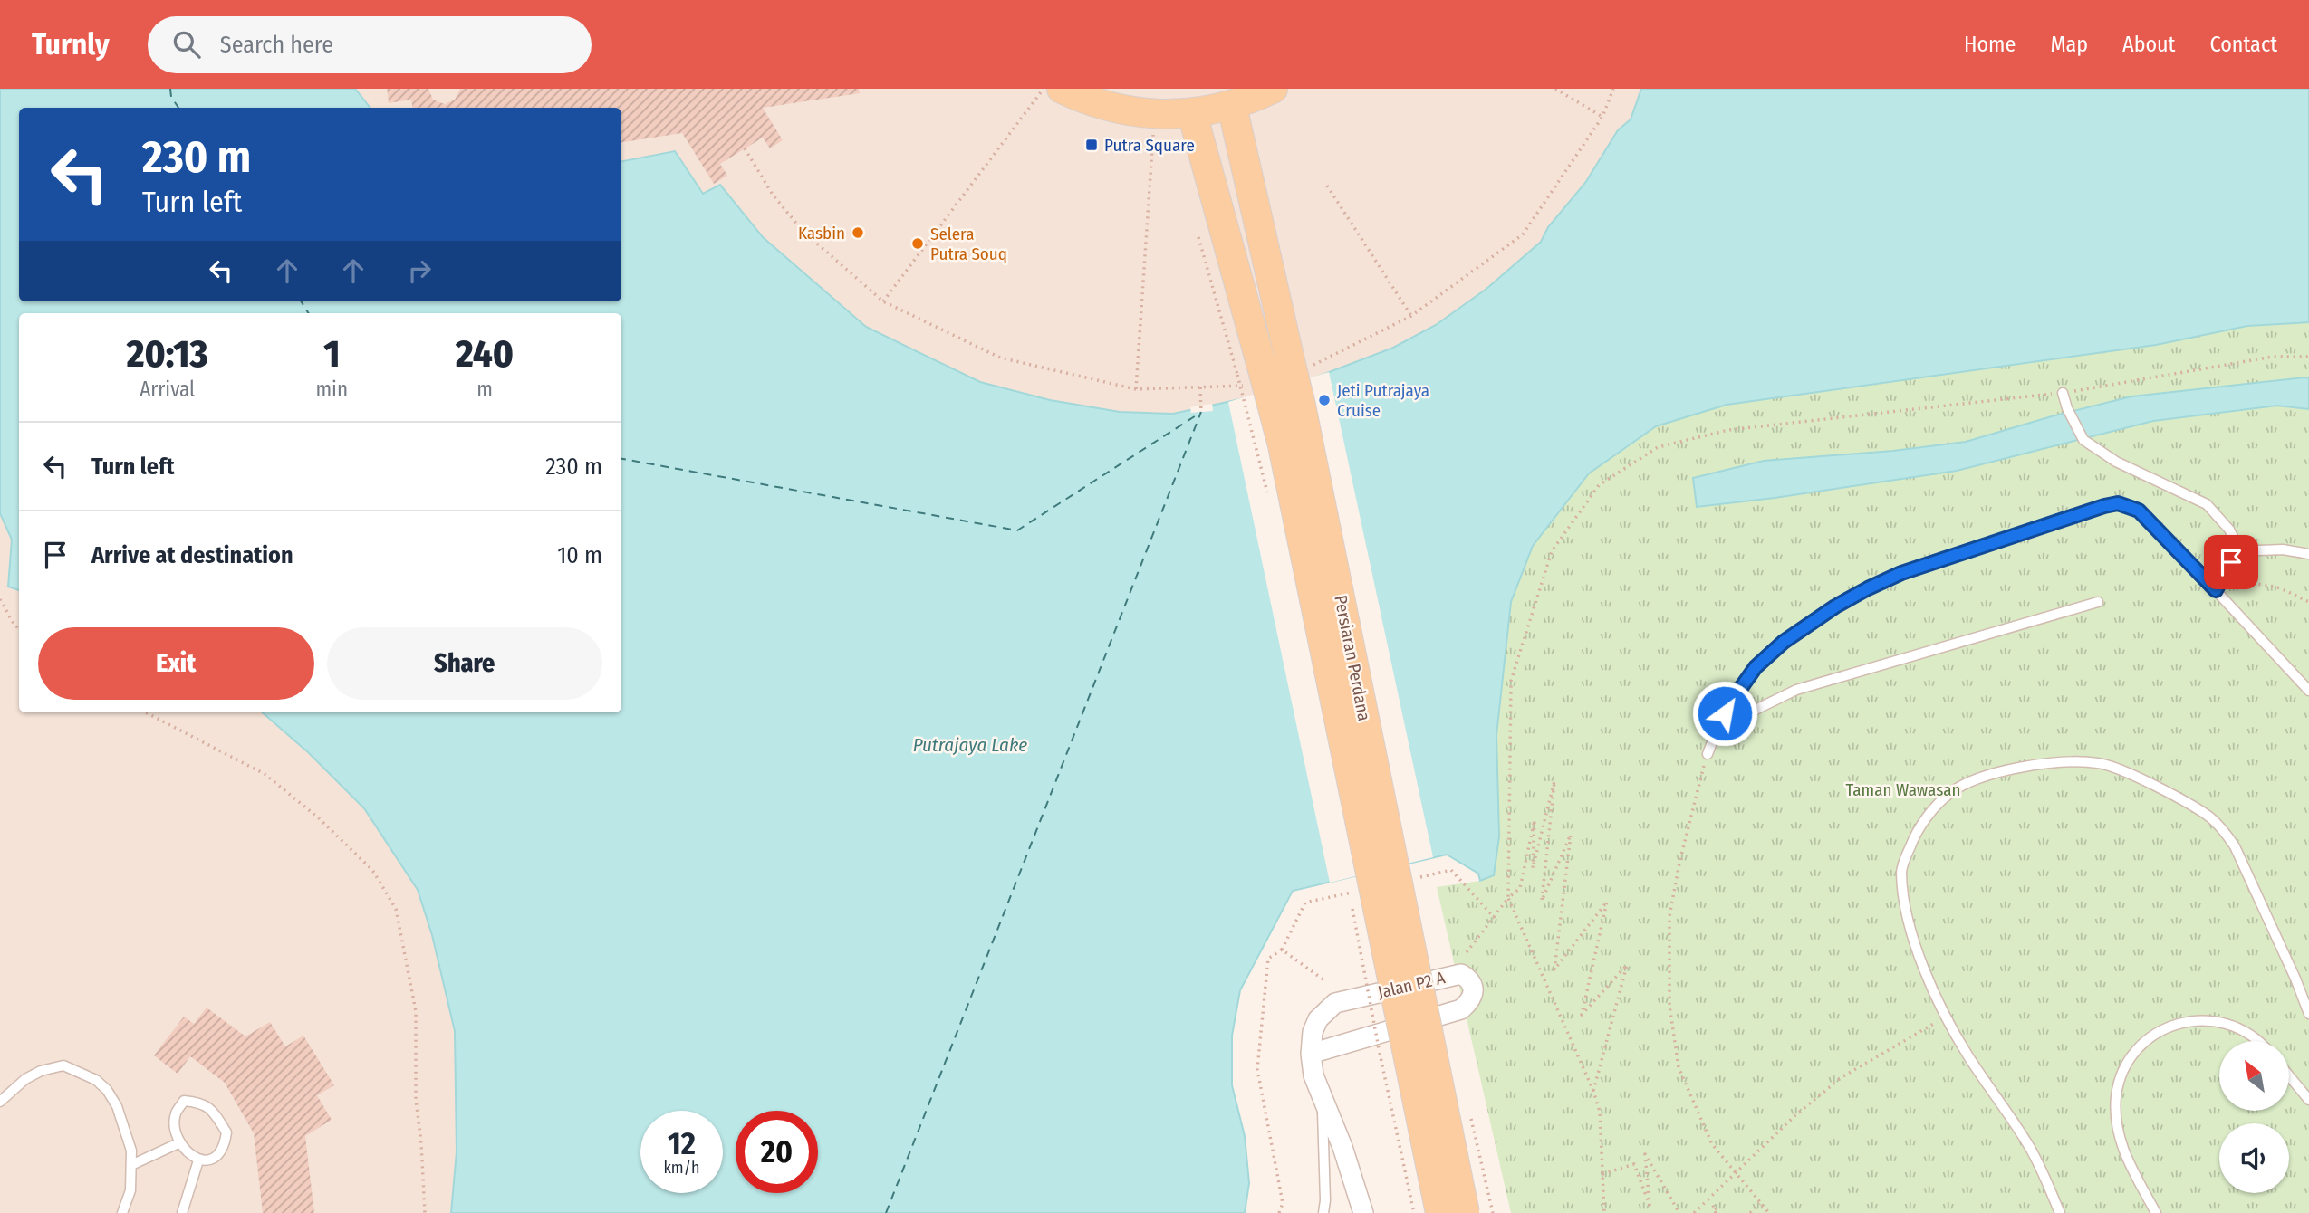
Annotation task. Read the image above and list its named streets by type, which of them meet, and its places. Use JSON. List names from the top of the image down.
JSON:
{
  "streets": {
    "main road": ["Persiaran Perdana"],
    "street": ["Jalan P2 A"]
  },
  "water": ["Putrajaya Lake"],
  "parks": ["Taman Wawasan"],
  "places": {
    "transit": ["Putra Square"],
    "other": ["Kasbin", "Selera Putra Souq", "Jeti Putrajaya Cruise"]
  },
  "north": "top left",
  "page": {
    "header": "Turnly",
    "search": "Search here",
    "nav": [
      "Home",
      "Map",
      "About",
      "Contact"
    ],
    "turn": ["230 m", "Turn left"],
    "eta": [
      "20:13",
      "Arrival",
      "1",
      "min",
      "240",
      "m"
    ],
    "list": [
      {
        "name": "Turn left",
        "value": "230 m"
      },
      {
        "name": "Arrive at destination",
        "value": "10 m"
      }
    ],
    "buttons": ["Exit", "Share"],
    "speed": "12 km/h",
    "limit": "20"
  }
}
